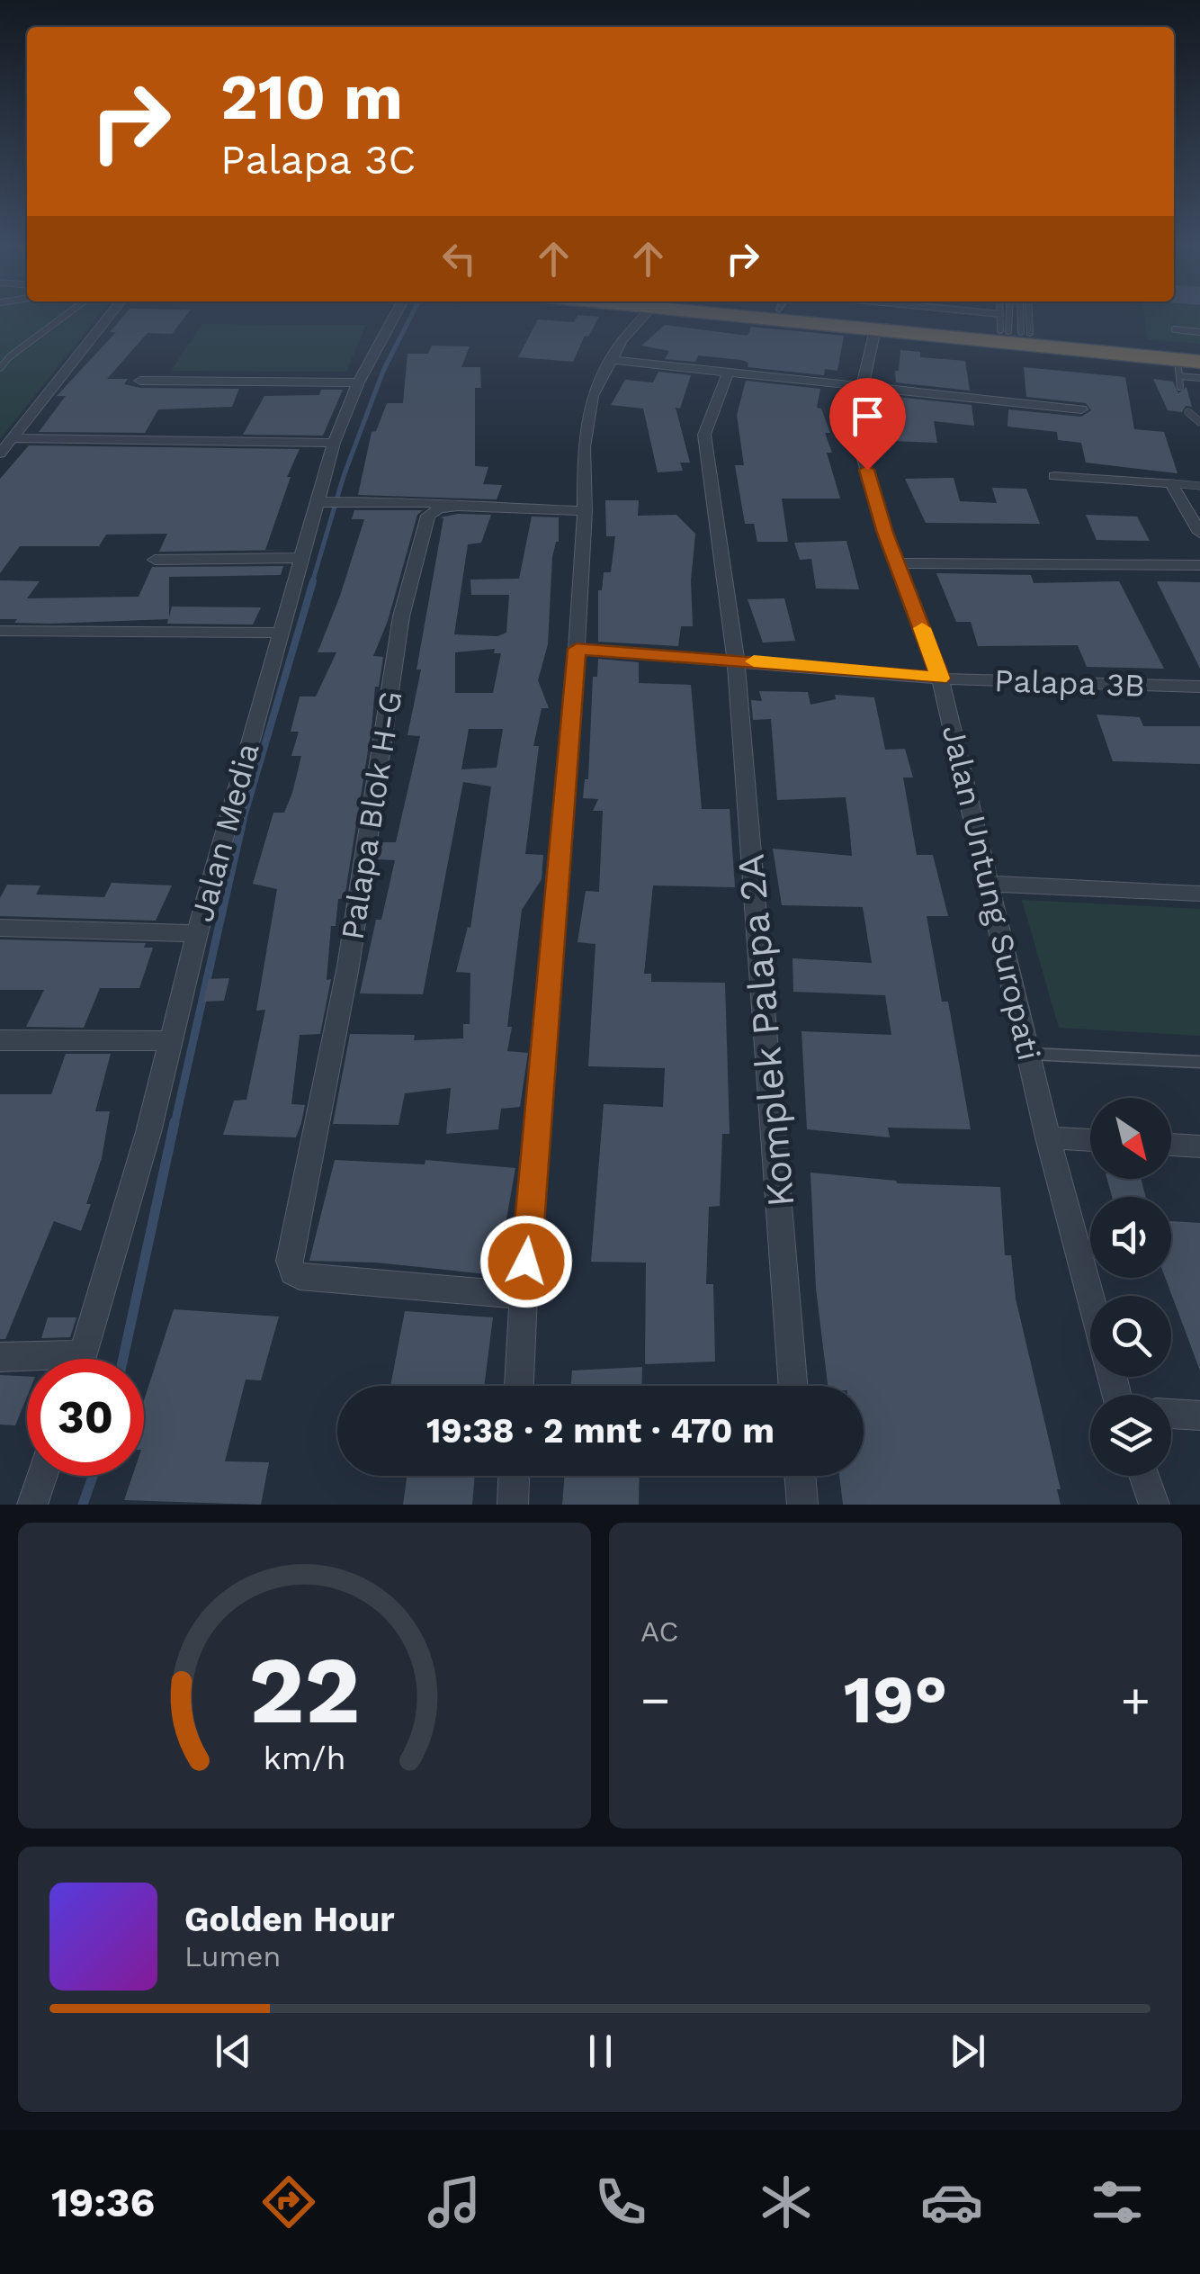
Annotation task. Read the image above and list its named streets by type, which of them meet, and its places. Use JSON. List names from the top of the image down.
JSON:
{
  "streets": {
    "street": [
      "Palapa 3B",
      "Palapa Blok H-G",
      "Jalan Media",
      "Jalan Untung Suropati",
      "Komplek Palapa 2A"
    ]
  },
  "crossings": [
    ["Palapa 3B", "Jalan Untung Suropati"],
    ["Palapa 3B", "Komplek Palapa 2A"]
  ],
  "north": "bottom right",
  "page": {
    "turn": ["210 m", "Palapa 3C"],
    "limit": "30",
    "trip": "19:38 · 2 mnt · 470 m",
    "tile": "AC",
    "heat": ["−", "19°", "+"],
    "song": ["Golden Hour", "Lumen"],
    "tabs": "19:36",
    "gauge": ["22", "km/h"]
  }
}
